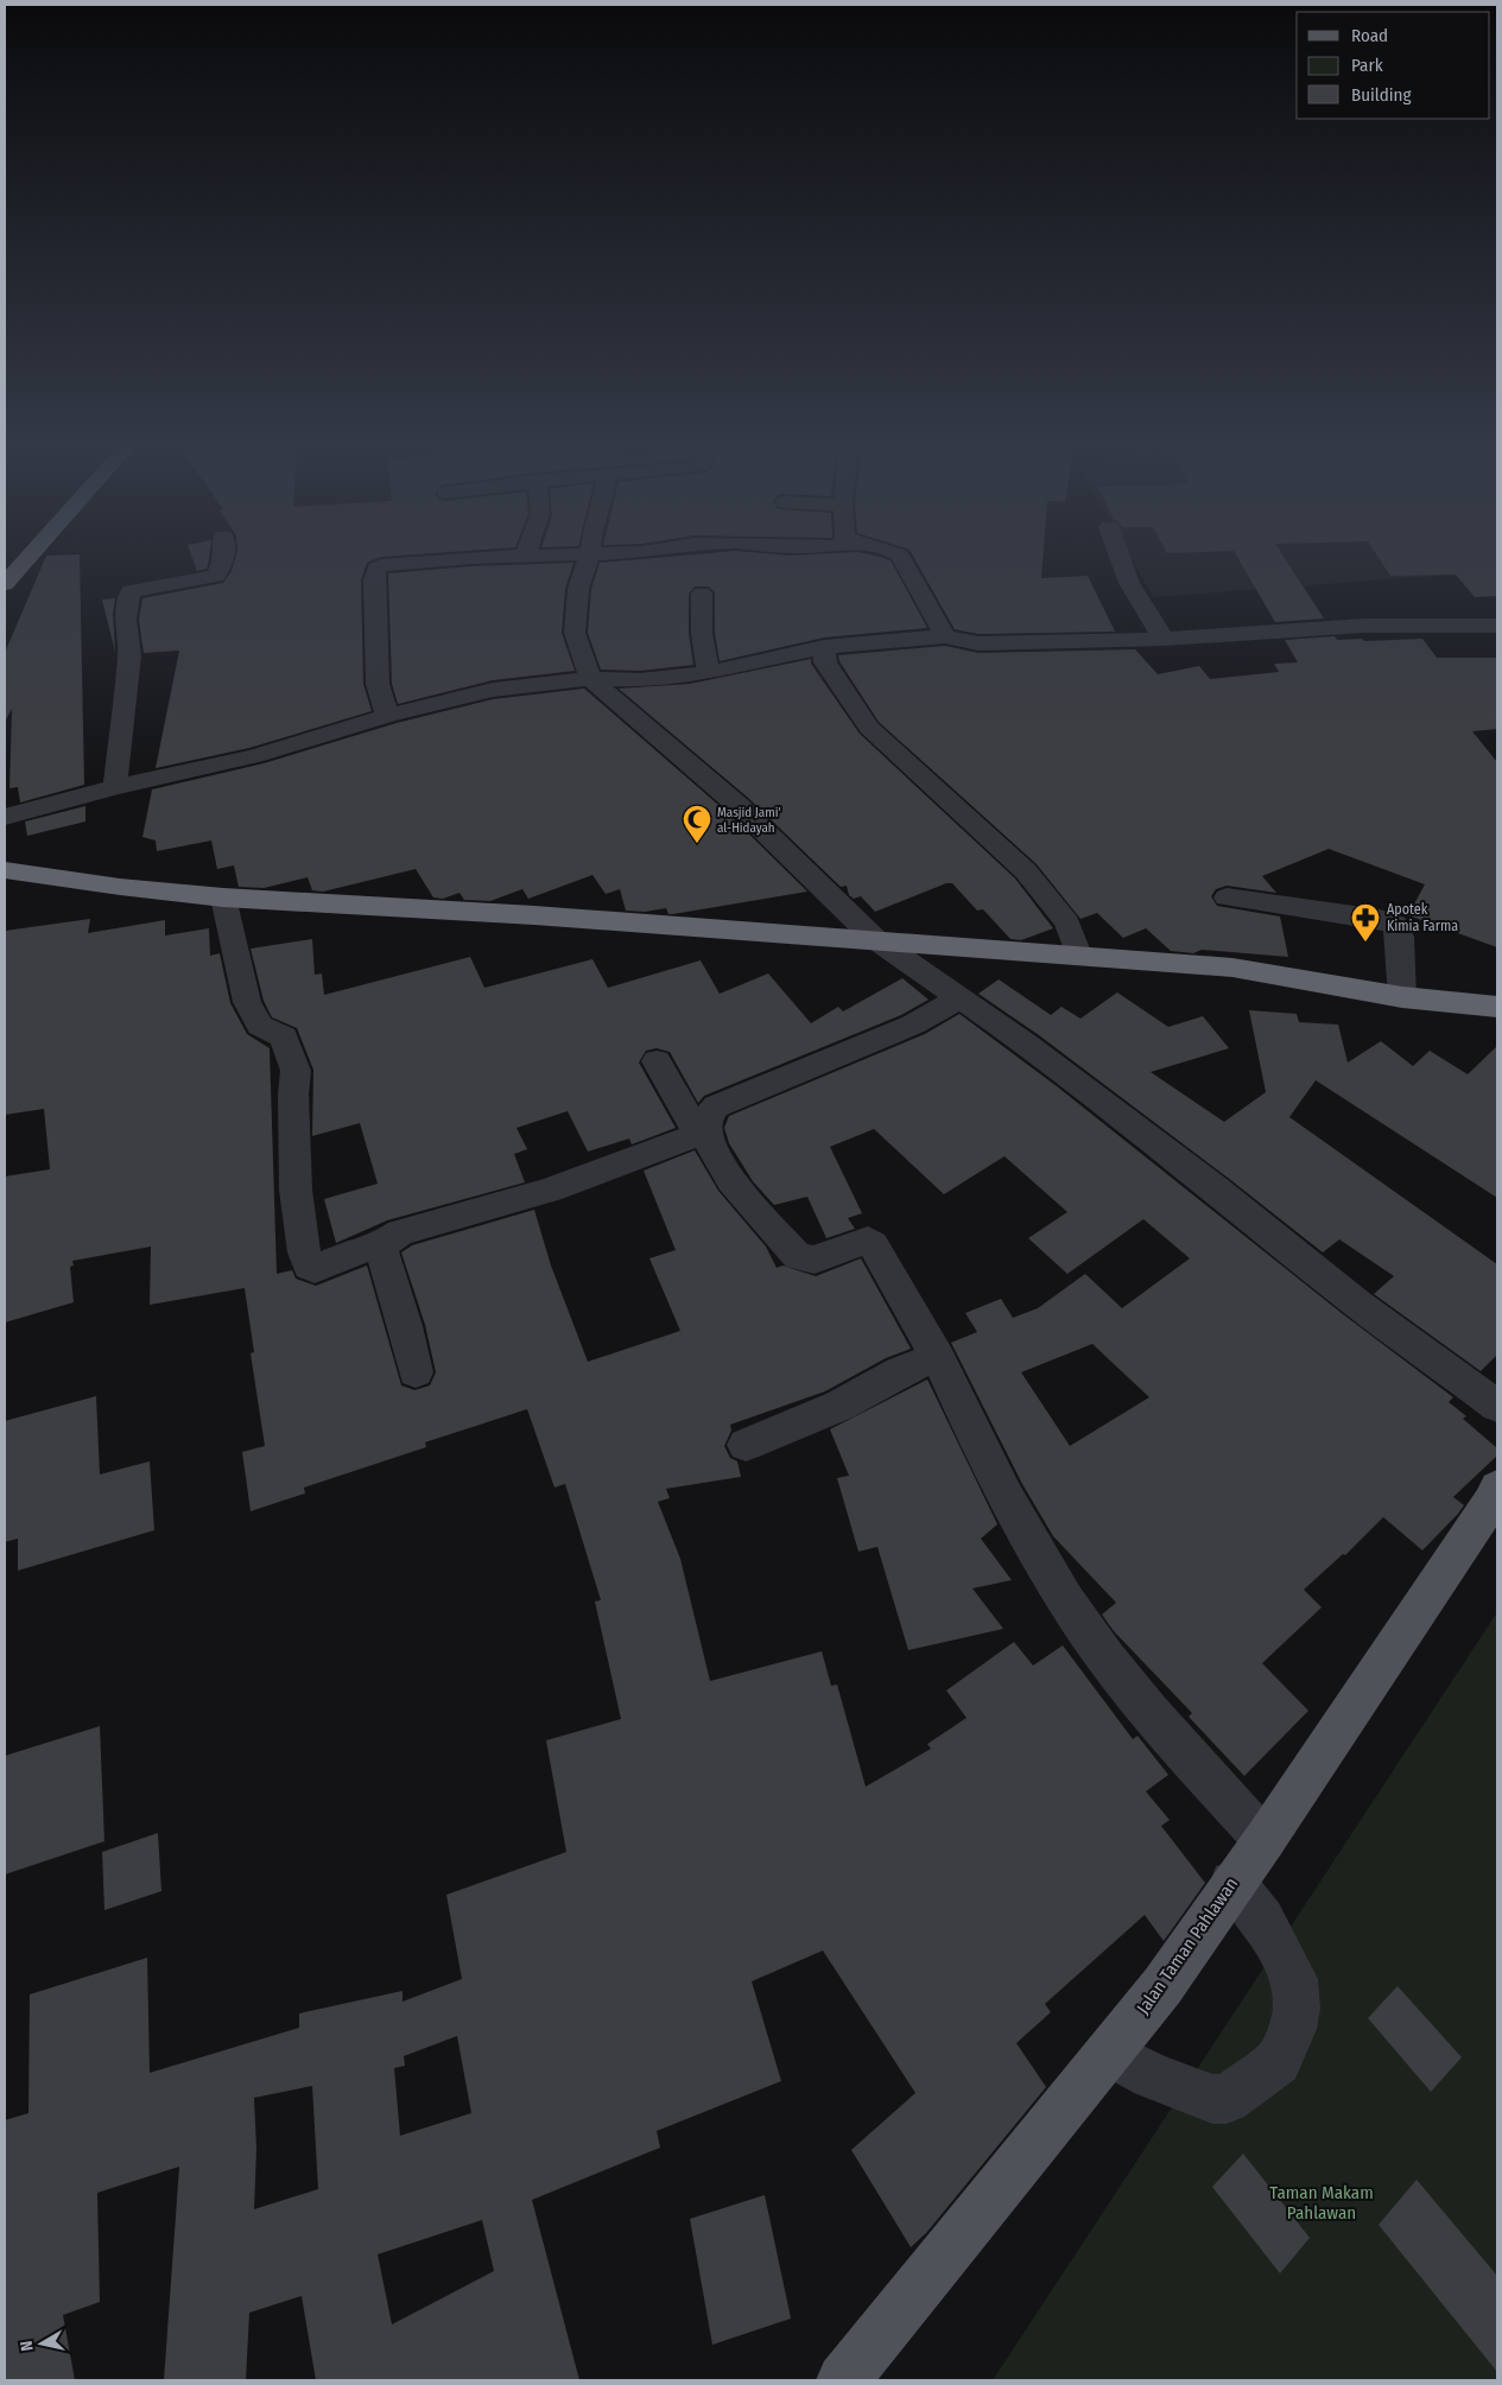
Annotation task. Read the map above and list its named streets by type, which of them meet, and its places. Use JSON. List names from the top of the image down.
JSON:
{
  "streets": {
    "main road": ["Jalan Taman Pahlawan"]
  },
  "parks": ["Taman Makam Pahlawan"],
  "places": {
    "mosque": ["Masjid Jami' al-Hidayah"],
    "pharmacy": ["Apotek Kimia Farma"]
  },
  "legend": ["Road", "Park", "Building"],
  "north": "left"
}
